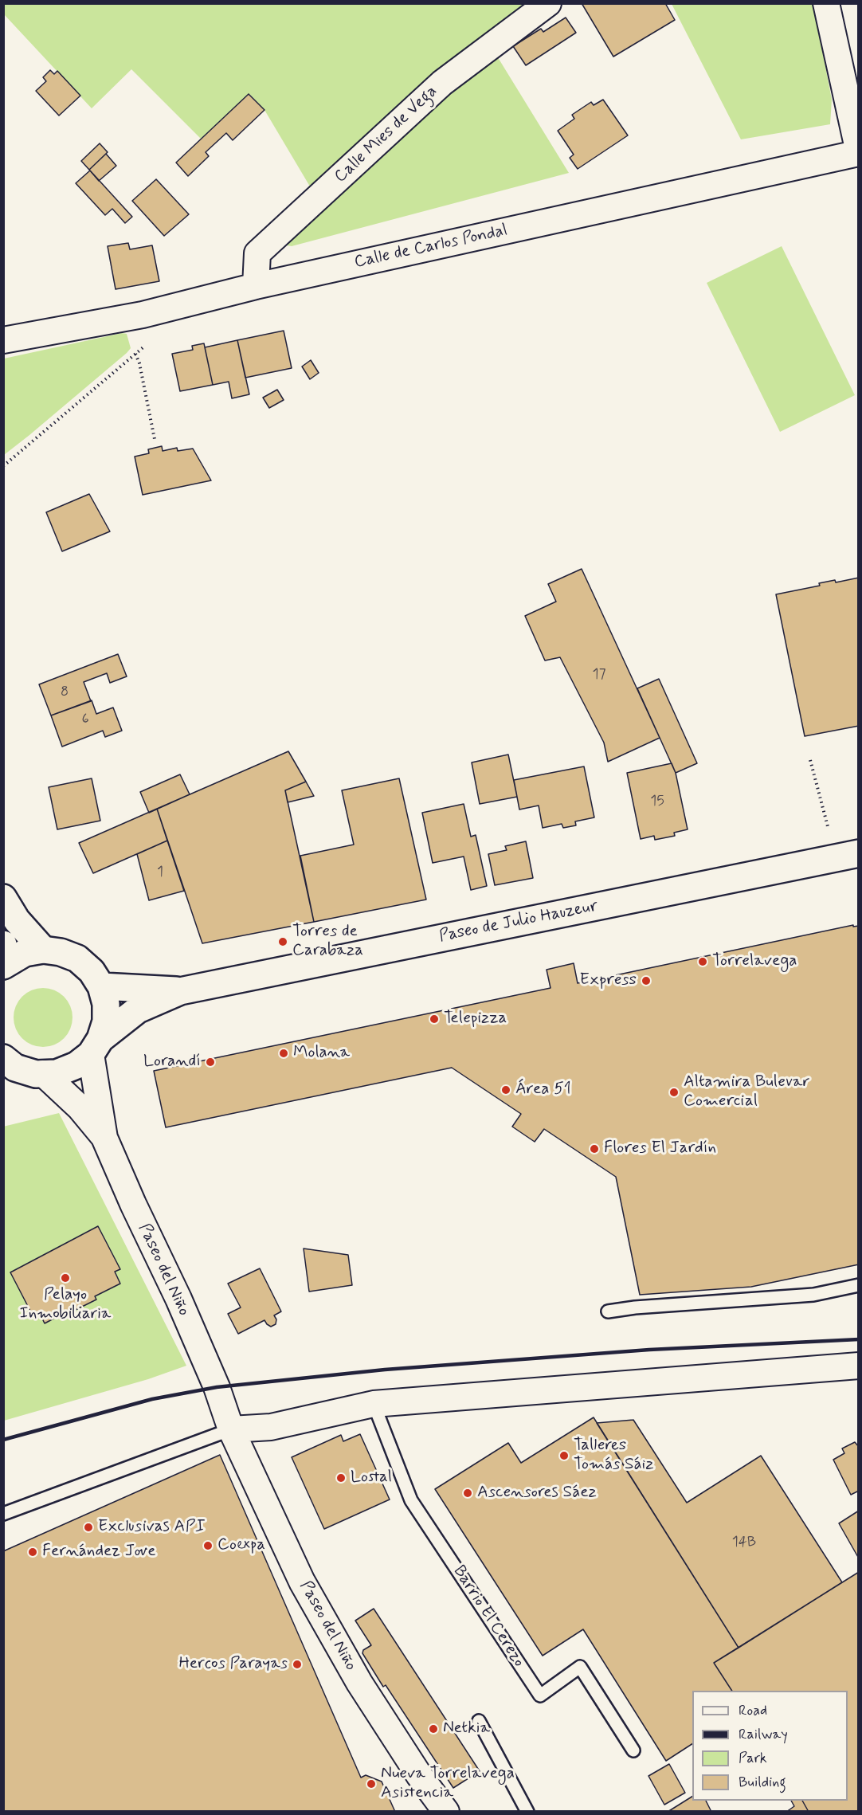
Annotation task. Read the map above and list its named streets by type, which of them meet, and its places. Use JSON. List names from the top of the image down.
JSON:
{
  "streets": {
    "main road": ["Paseo de Julio Hauzeur"],
    "street": ["Calle Mies de Vega", "Calle de Carlos Pondal", "Paseo del Niño"],
    "lane": ["Barrio El Cerezo"]
  },
  "crossings": [
    ["Calle Mies de Vega", "Calle de Carlos Pondal"],
    ["Paseo de Julio Hauzeur", "Paseo del Niño"]
  ],
  "places": [
    "Torres de Carabaza",
    "Torrelavega",
    "Express",
    "Telepizza",
    "Molana",
    "Lorandí",
    "Área 51",
    "Altamira Bulevar Comercial",
    "Flores El Jardín",
    "Pelayo Inmobiliaria",
    "Talleres Tomás Sáiz",
    "Lostal",
    "Ascensores Sáez",
    "Exclusivas API",
    "Coexpa",
    "Fernández Jove",
    "Hercos Parayas",
    "Netkia",
    "Nueva Torrelavega Asistencia"
  ],
  "house_numbers": [
    "17",
    "8",
    "6",
    "15",
    "1",
    "14B"
  ],
  "legend": [
    "Road",
    "Railway",
    "Park",
    "Building"
  ]
}
